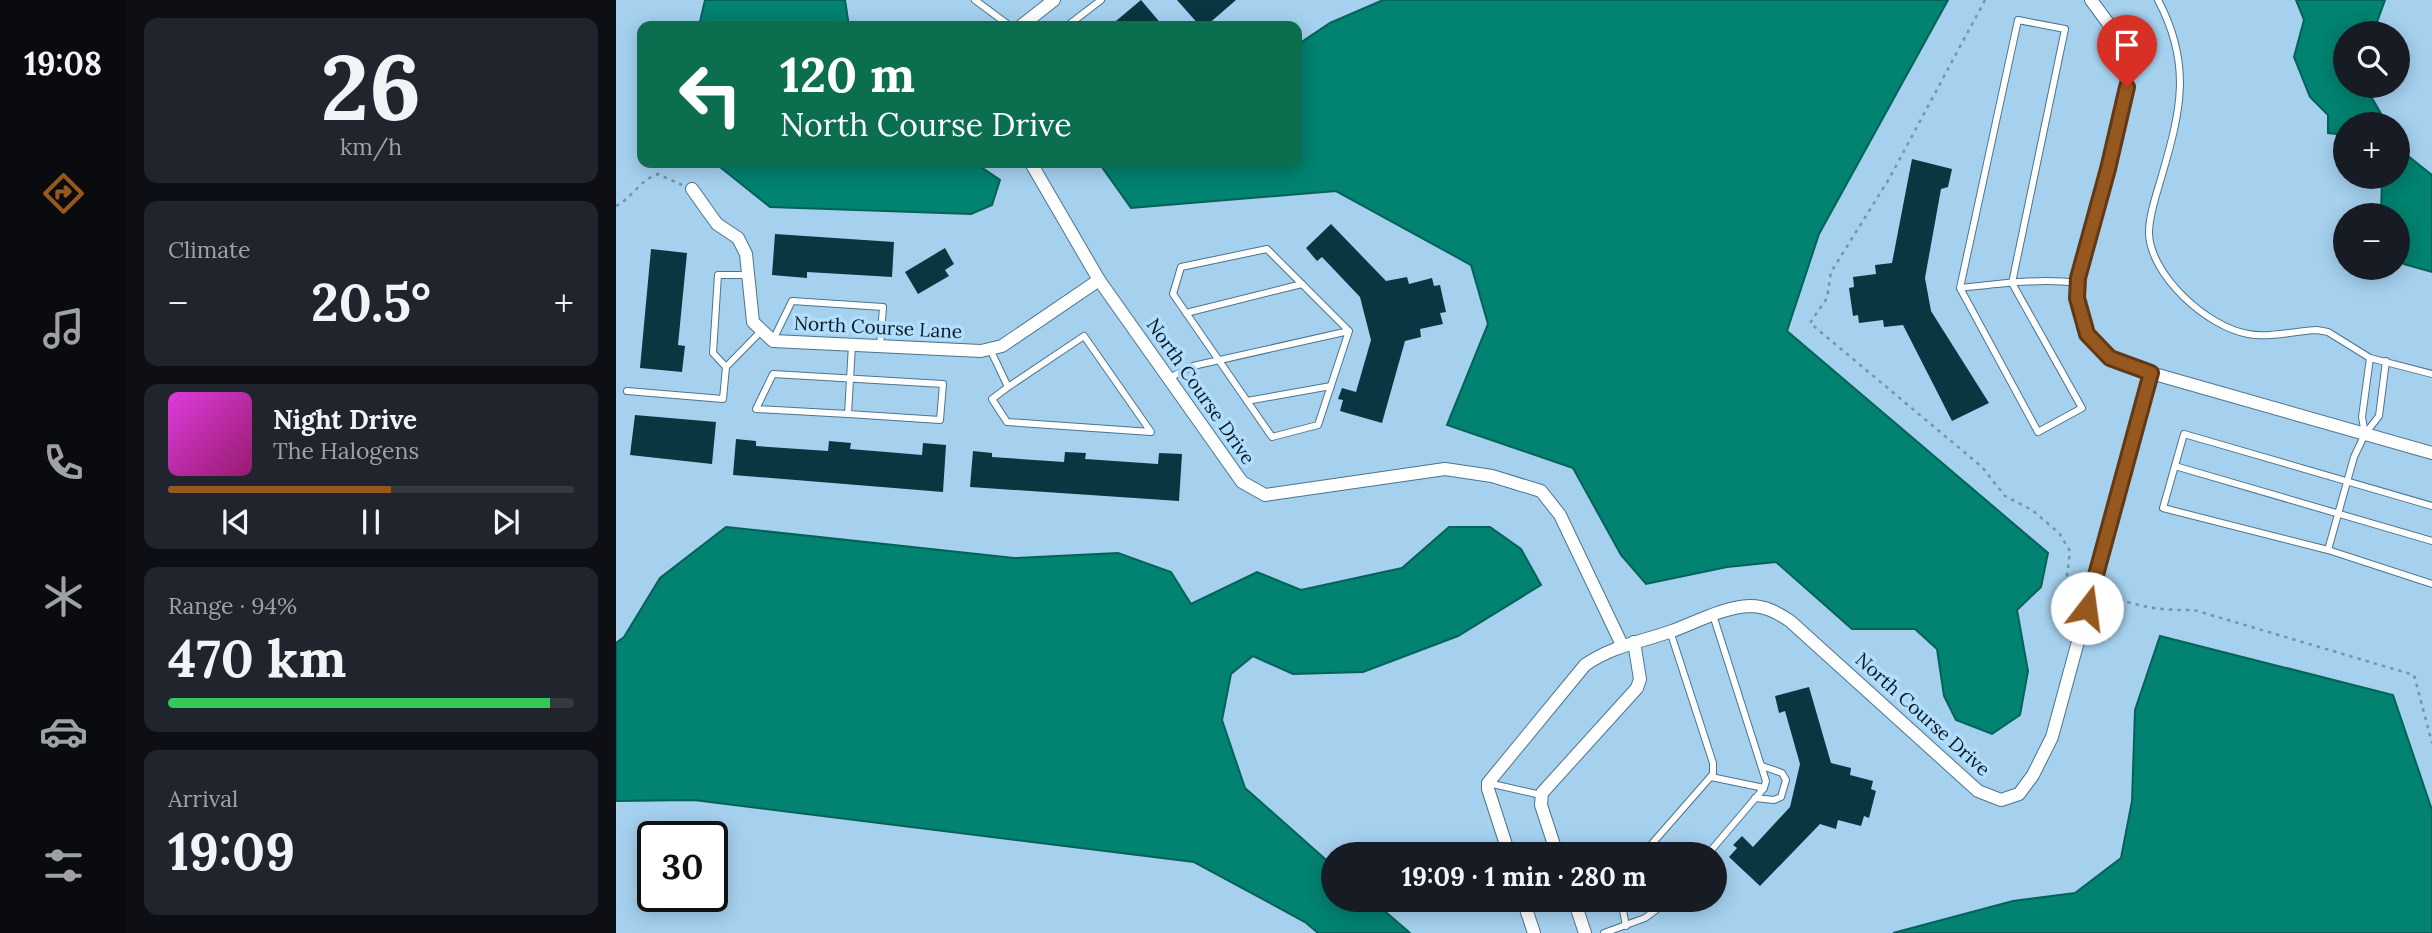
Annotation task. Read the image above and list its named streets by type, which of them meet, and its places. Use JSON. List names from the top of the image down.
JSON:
{
  "streets": {
    "street": ["North Course Lane", "North Course Drive"]
  },
  "crossings": [
    ["North Course Lane", "North Course Drive"]
  ],
  "page": {
    "tabs": "19:08",
    "tile": [
      ["26", "km/h"],
      "Climate",
      ["Range · 94%", "470 km"],
      ["Arrival", "19:09"]
    ],
    "map_buttons": ["+", "−"],
    "turn": ["120 m", "North Course Drive"],
    "heat": ["−", "20.5°", "+"],
    "song": ["Night Drive", "The Halogens"],
    "limit": "30",
    "trip": "19:09 · 1 min · 280 m"
  }
}
